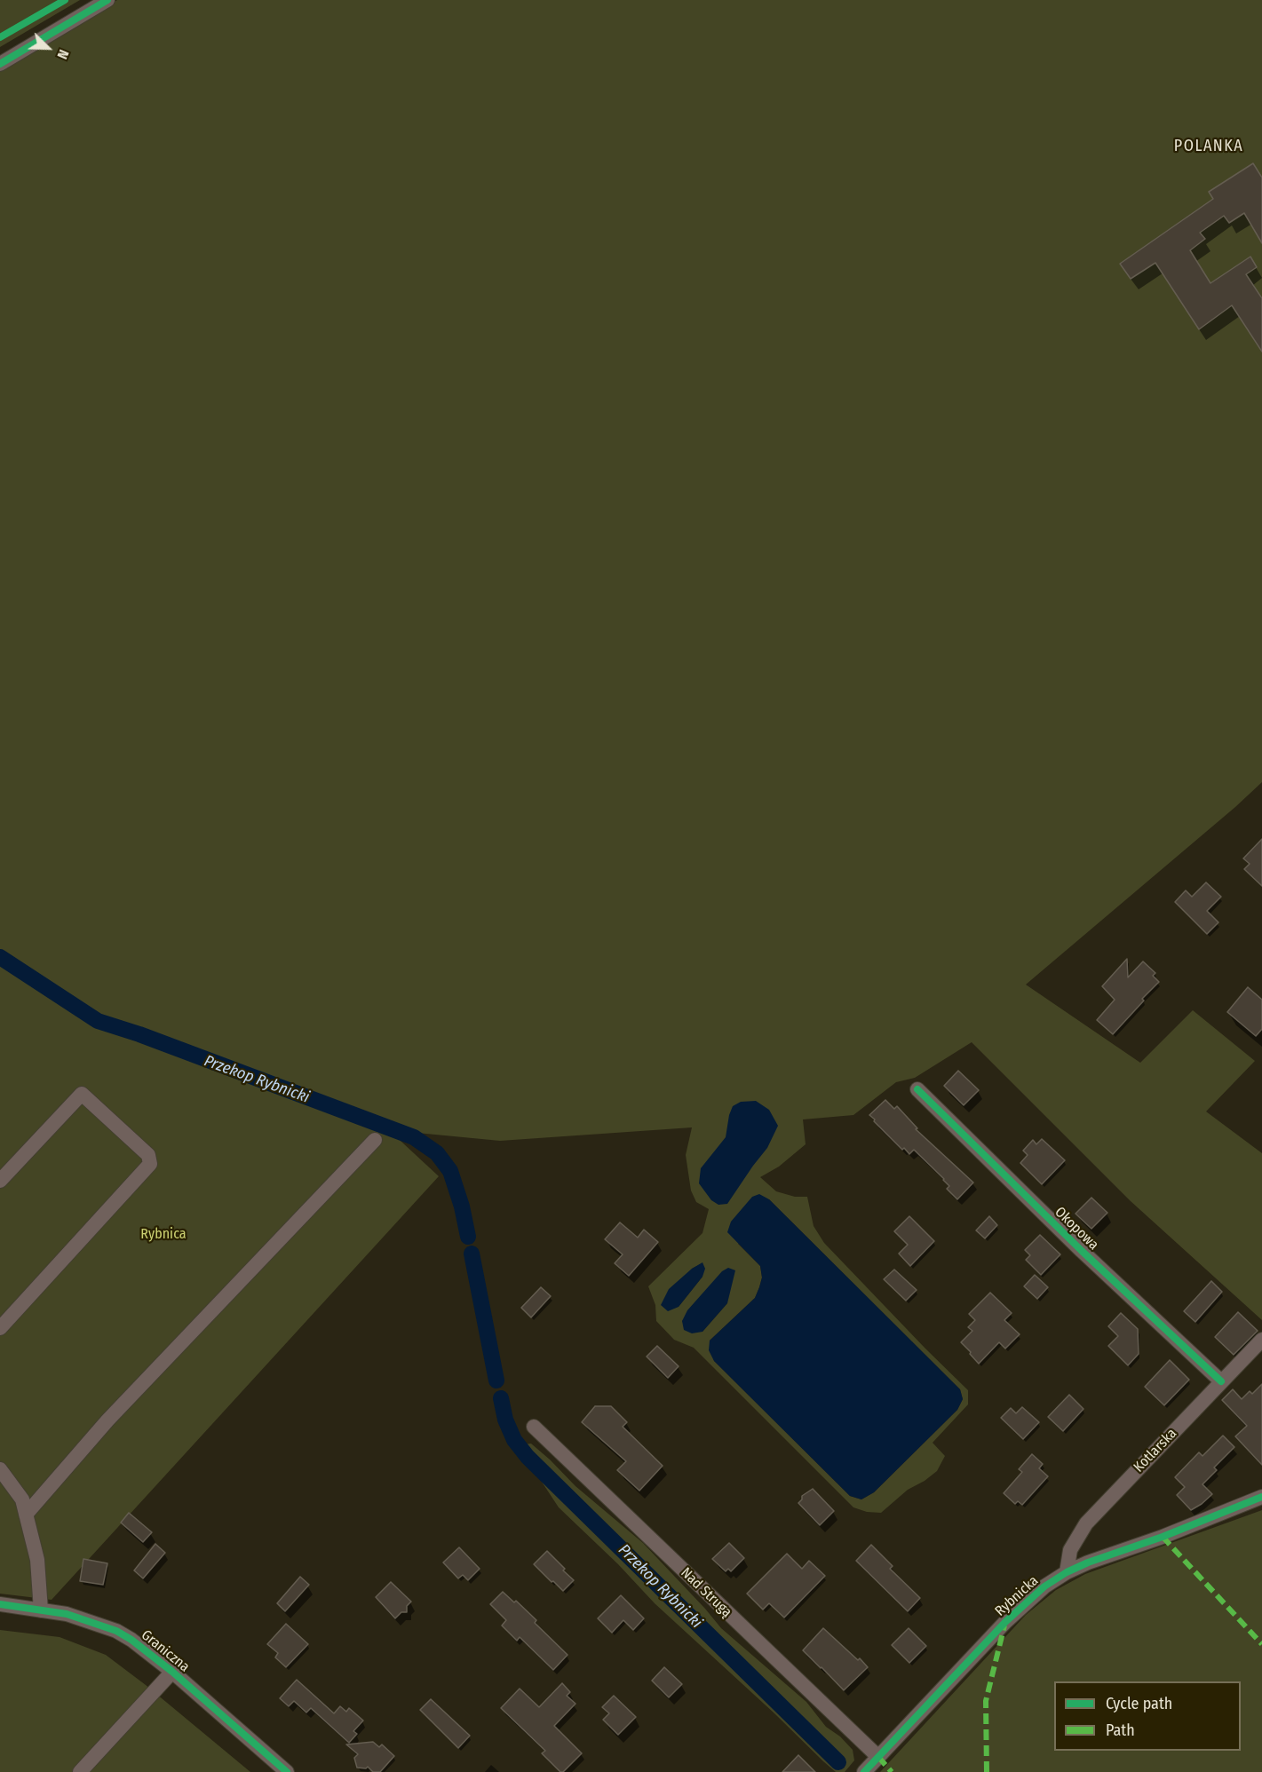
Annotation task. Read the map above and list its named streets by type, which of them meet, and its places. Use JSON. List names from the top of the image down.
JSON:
{
  "streets": {
    "street": [
      "Okopowa",
      "Kotlarska",
      "Nad Strugą",
      "Rybnicka",
      "Graniczna"
    ]
  },
  "crossings": [
    ["Okopowa", "Kotlarska"],
    ["Kotlarska", "Rybnicka"],
    ["Nad Strugą", "Rybnicka"]
  ],
  "districts": ["POLANKA"],
  "water": ["Przekop Rybnicki"],
  "parks": ["Rybnica"],
  "legend": ["Cycle path", "Path"],
  "north": "bottom right"
}
